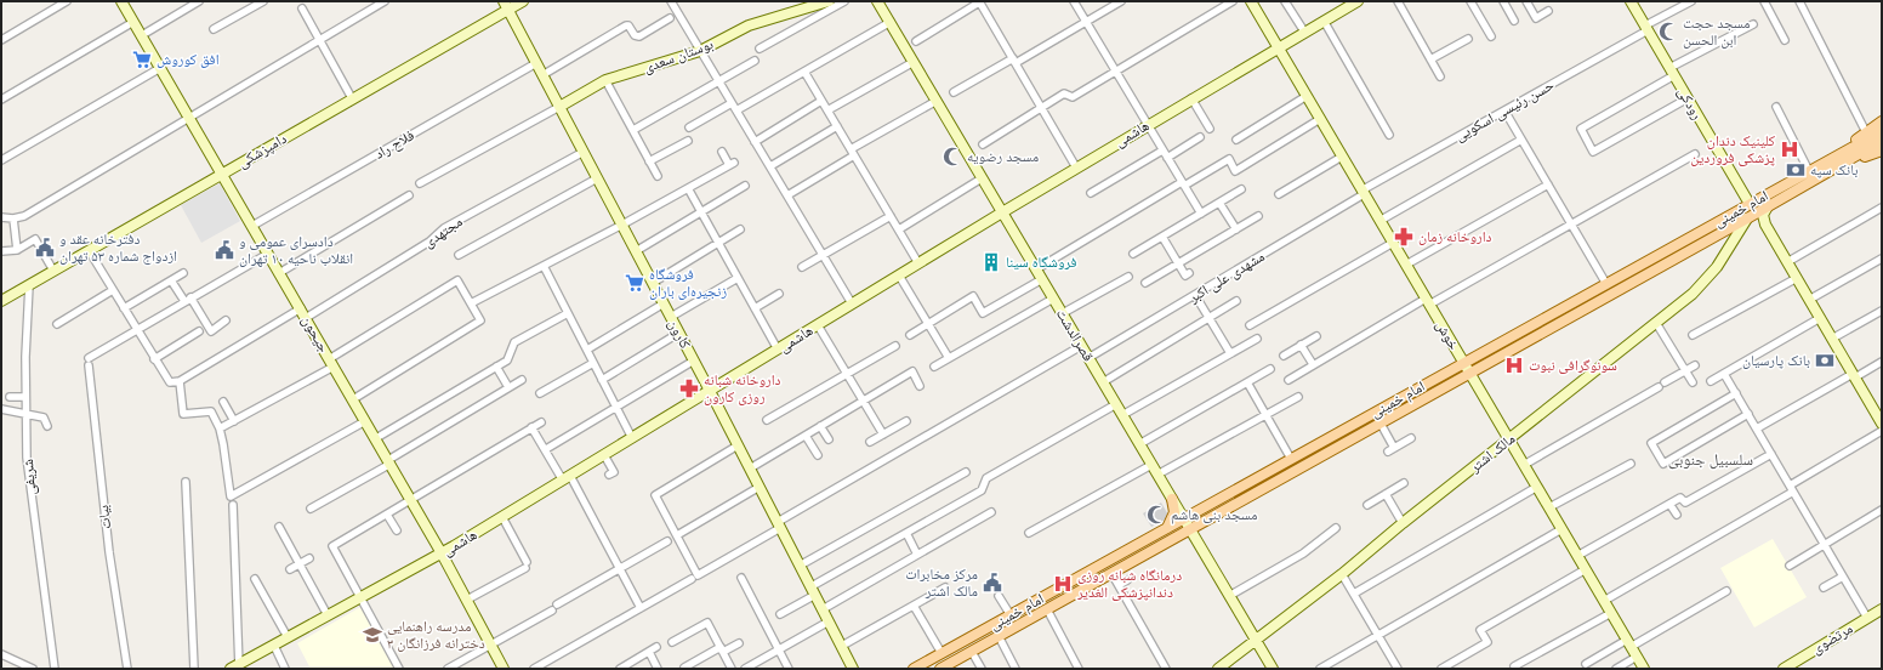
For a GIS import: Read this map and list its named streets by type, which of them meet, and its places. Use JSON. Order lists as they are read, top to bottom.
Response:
{
  "streets": {
    "main road": [
      "بوستان سعدی",
      "رودکی",
      "هاشمی",
      "دامپزشکی",
      "امام خمینی",
      "جیحون",
      "کارون",
      "قصرالدشت",
      "خوش",
      "مالک اشتر",
      "مرتضوی"
    ],
    "street": [
      "حسن رئیسی اسکویی",
      "فلاح راد",
      "مجتهدی",
      "مشهدی علی اکبر",
      "شریفی",
      "بیات"
    ]
  },
  "crossings": [
    ["بوستان سعدی", "کارون"],
    ["رودکی", "حسن رئیسی اسکویی"],
    ["رودکی", "امام خمینی"],
    ["حسن رئیسی اسکویی", "مشهدی علی اکبر"],
    ["حسن رئیسی اسکویی", "خوش"],
    ["هاشمی", "جیحون"],
    ["هاشمی", "کارون"],
    ["هاشمی", "قصرالدشت"],
    ["هاشمی", "خوش"],
    ["فلاح راد", "جیحون"],
    ["فلاح راد", "کارون"],
    ["دامپزشکی", "جیحون"],
    ["دامپزشکی", "کارون"],
    ["دامپزشکی", "شریفی"],
    ["امام خمینی", "قصرالدشت"],
    ["امام خمینی", "خوش"],
    ["امام خمینی", "مالک اشتر"],
    ["مجتهدی", "جیحون"],
    ["مجتهدی", "کارون"],
    ["مشهدی علی اکبر", "قصرالدشت"],
    ["مشهدی علی اکبر", "خوش"],
    ["قصرالدشت", "مالک اشتر"],
    ["خوش", "مالک اشتر"]
  ],
  "districts": ["سلسبیل جنوبی"],
  "places": {
    "mosque": ["مسجد حجت ابن الحسن", "مسجد رضویه", "مسجد بنی هاشم"],
    "supermarket": ["افق کوروش", "فروشگاه زنجیره‌ای باران"],
    "hospital": ["کلینیک دندان پزشکی فروردین", "سونوگرافی نبوت", "درمانگاه شبانه روزی دندانپزشکی الغدیر"],
    "bank": ["بانک سپه", "بانک پارسیان"],
    "pharmacy": ["داروخانه زمان", "داروخانه شبانه روزی کارون"],
    "public building": ["دفترخانه عقد و ازدواج شماره ۵۳ تهران", "دادسرای عمومی و انقلاب ناحیه ۱۰ تهران", "مرکز مخابرات مالک اشتر"],
    "building": ["فروشگاه سینا"],
    "school or university": ["مدرسه راهنمایی دخترانه فرزانگان ۳"]
  }
}
